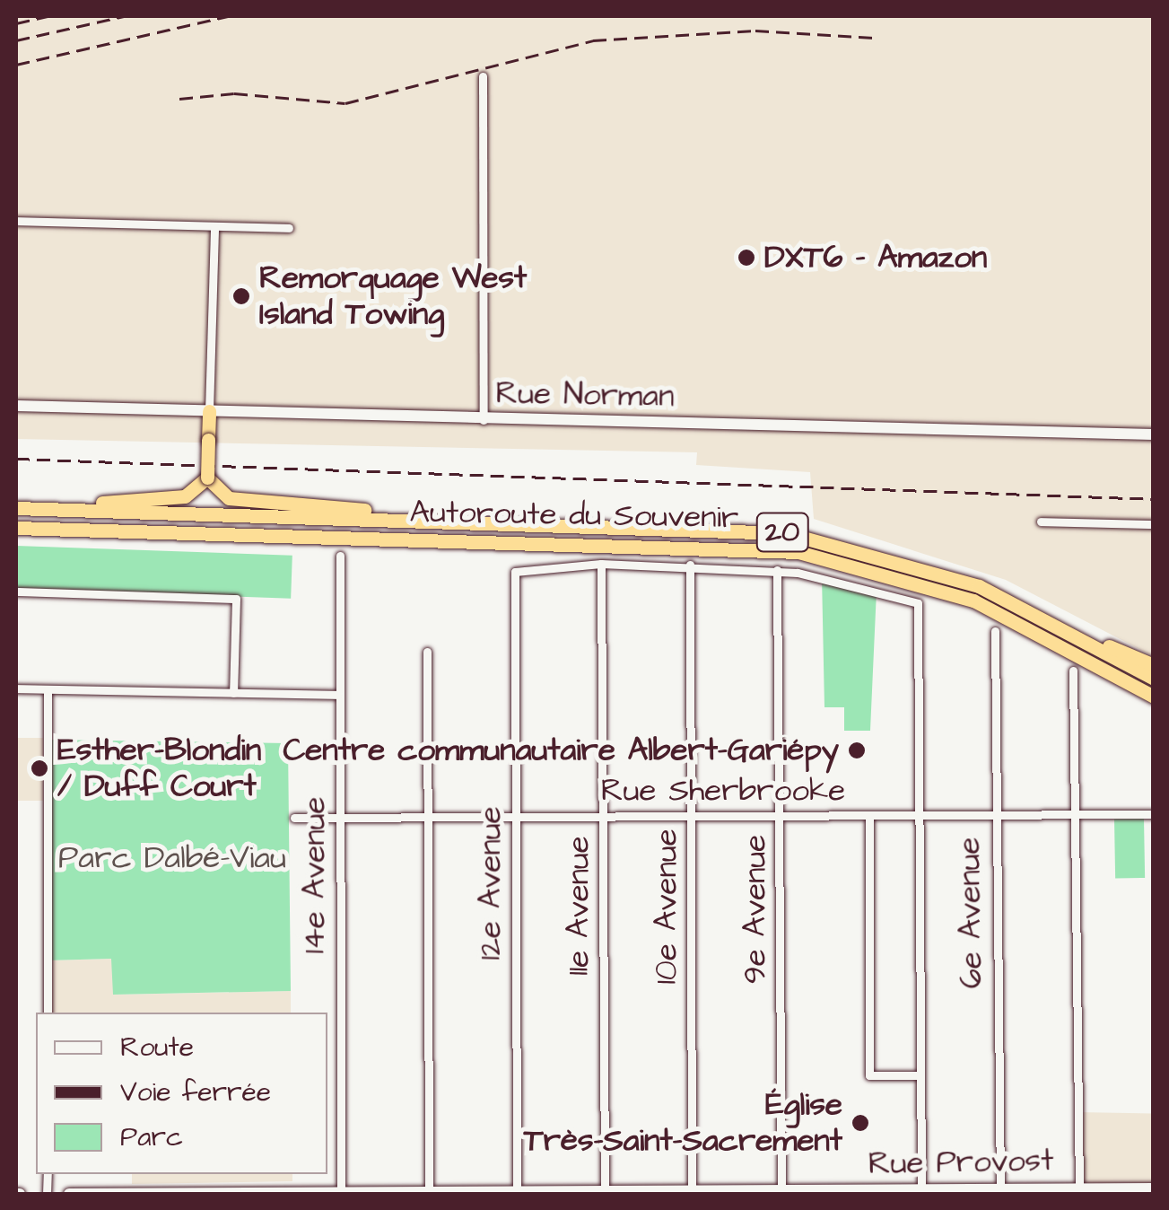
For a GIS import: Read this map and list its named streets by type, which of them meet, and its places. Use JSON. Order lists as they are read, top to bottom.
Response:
{
  "streets": {
    "highway": ["Autoroute du Souvenir", "20"],
    "street": [
      "Rue Norman",
      "Rue Sherbrooke",
      "14e Avenue",
      "12e Avenue",
      "11e Avenue",
      "10e Avenue",
      "9e Avenue",
      "6e Avenue",
      "Rue Provost"
    ]
  },
  "crossings": [
    ["Rue Sherbrooke", "14e Avenue"],
    ["Rue Sherbrooke", "12e Avenue"],
    ["Rue Sherbrooke", "11e Avenue"],
    ["Rue Sherbrooke", "10e Avenue"],
    ["Rue Sherbrooke", "9e Avenue"],
    ["Rue Sherbrooke", "6e Avenue"],
    ["14e Avenue", "Rue Provost"],
    ["12e Avenue", "11e Avenue"],
    ["12e Avenue", "Rue Provost"],
    ["11e Avenue", "Rue Provost"],
    ["10e Avenue", "Rue Provost"],
    ["9e Avenue", "Rue Provost"],
    ["6e Avenue", "Rue Provost"]
  ],
  "parks": ["Parc Dalbé-Viau"],
  "places": [
    "DXT6 - Amazon",
    "Remorquage West Island Towing",
    "Centre communautaire Albert-Gariépy",
    "Esther-Blondin / Duff Court",
    "Église Très-Saint-Sacrement"
  ],
  "legend": ["Route", "Voie ferrée", "Parc"]
}
